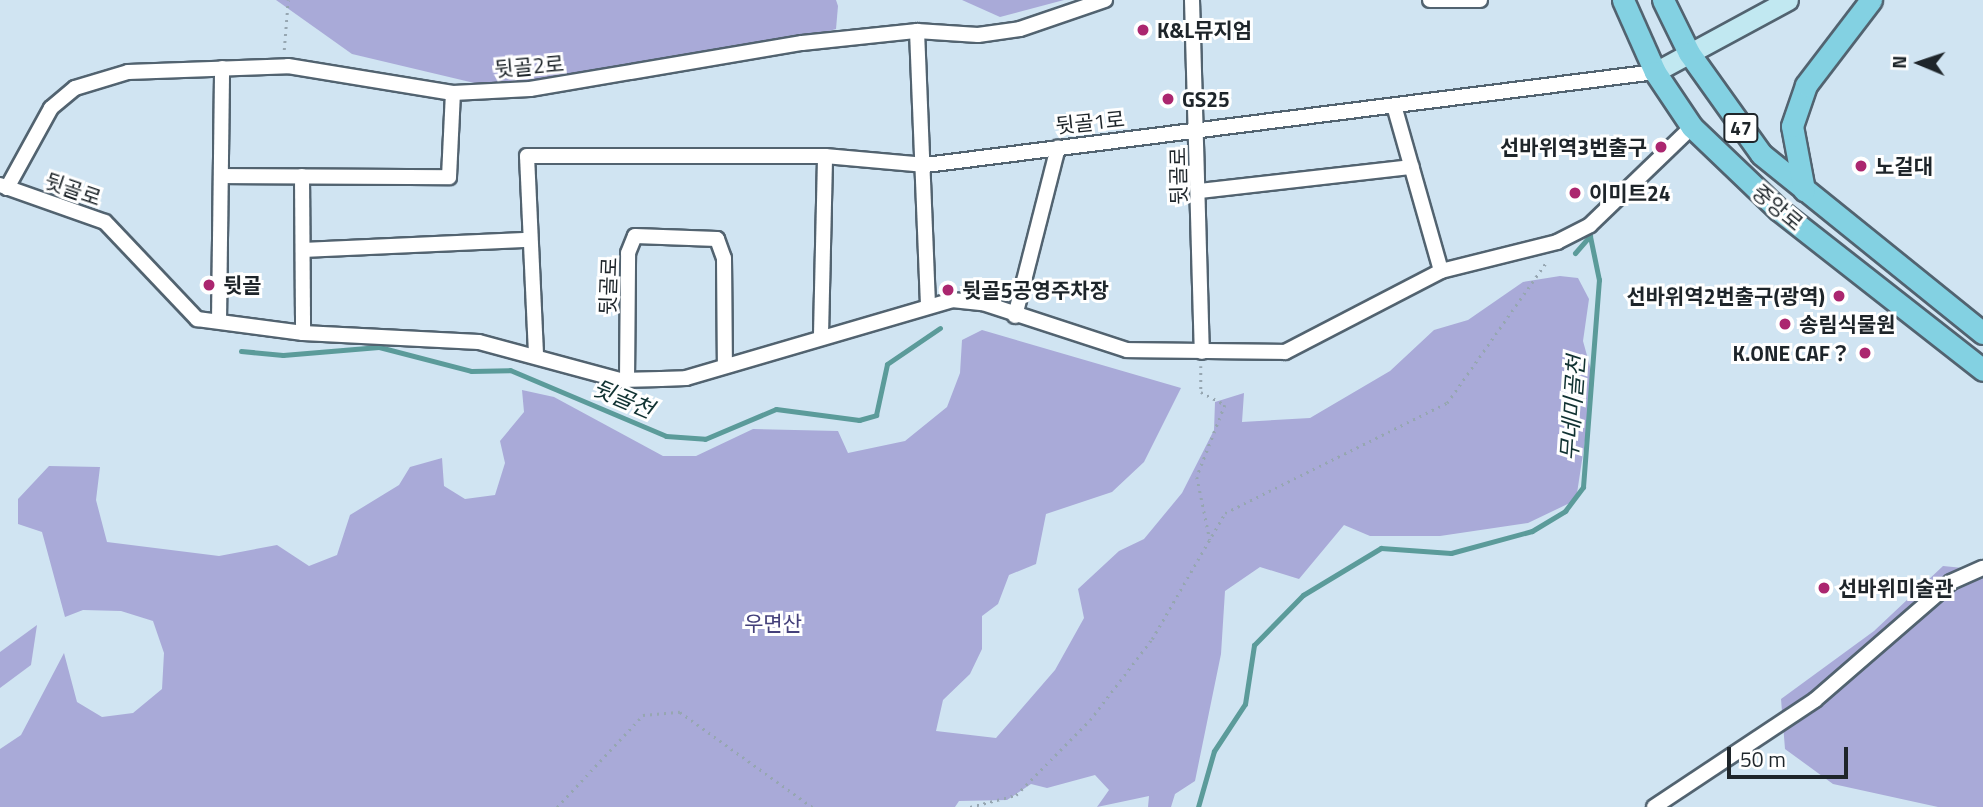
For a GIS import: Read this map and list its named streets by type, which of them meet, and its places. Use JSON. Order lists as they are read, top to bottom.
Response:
{
  "streets": {
    "main road": ["47", "중앙로"],
    "street": ["뒷골2로", "뒷골1로", "뒷골로"]
  },
  "crossings": [
    ["뒷골2로", "뒷골로"],
    ["뒷골1로", "뒷골로"],
    ["뒷골1로", "중앙로"],
    ["뒷골로", "중앙로"]
  ],
  "water": ["뒷골천", "무네미골천"],
  "parks": ["우면산"],
  "places": [
    "K&L뮤지엄",
    "GS25",
    "선바위역3번출구",
    "노걸대",
    "이미트24",
    "뒷골",
    "뒷골5공영주차장",
    "선바위역2번출구(광역)",
    "송림식물원",
    "K.ONE CAF？",
    "선바위미술관"
  ],
  "scale_bar": "50 m",
  "north": "left"
}
